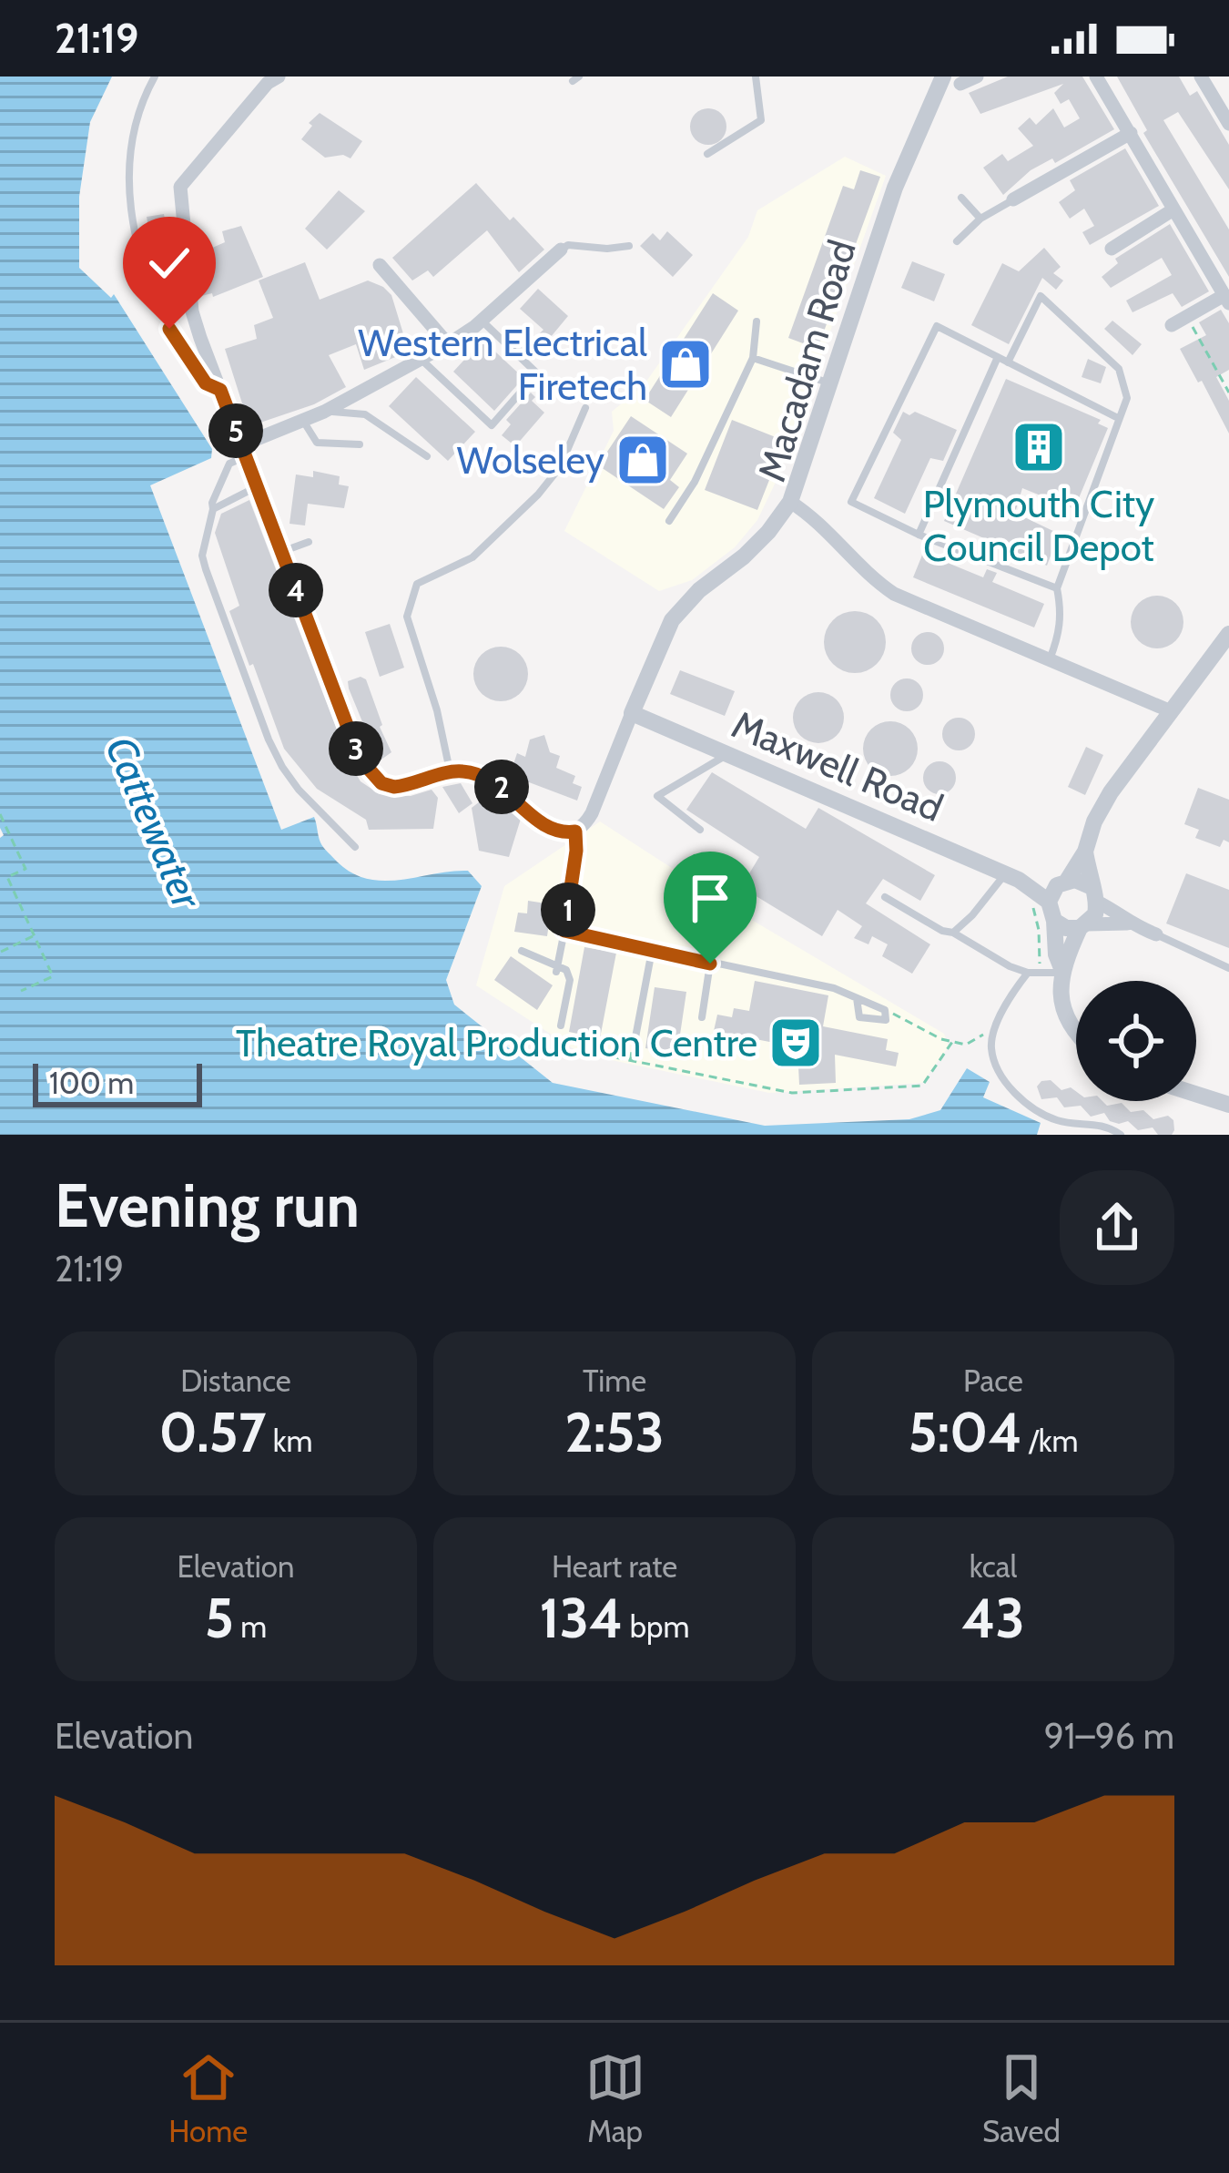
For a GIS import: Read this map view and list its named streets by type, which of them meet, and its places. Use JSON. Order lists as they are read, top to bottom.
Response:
{
  "streets": {
    "street": ["Macadam Road", "Maxwell Road"]
  },
  "water": ["Cattewater"],
  "places": {
    "shop": ["Western Electrical Firetech", "Wolseley"],
    "building": ["Plymouth City Council Depot"],
    "theatre": ["Theatre Royal Production Centre"]
  },
  "scale_bar": "100 m",
  "page": {
    "status": "21:19",
    "pins": [
      "5",
      "4",
      "3",
      "2",
      "1"
    ],
    "scale": "100 m",
    "heading": ["Evening run", "21:19"],
    "stats": [
      ["Distance", "0.57 km"],
      ["Time", "2:53"],
      ["Pace", "5:04 /km"],
      ["Elevation", "5 m"],
      ["Heart rate", "134 bpm"],
      ["kcal", "43"]
    ],
    "chart": ["Elevation", "91–96 m"],
    "tabs": ["Home", "Map", "Saved"]
  }
}
